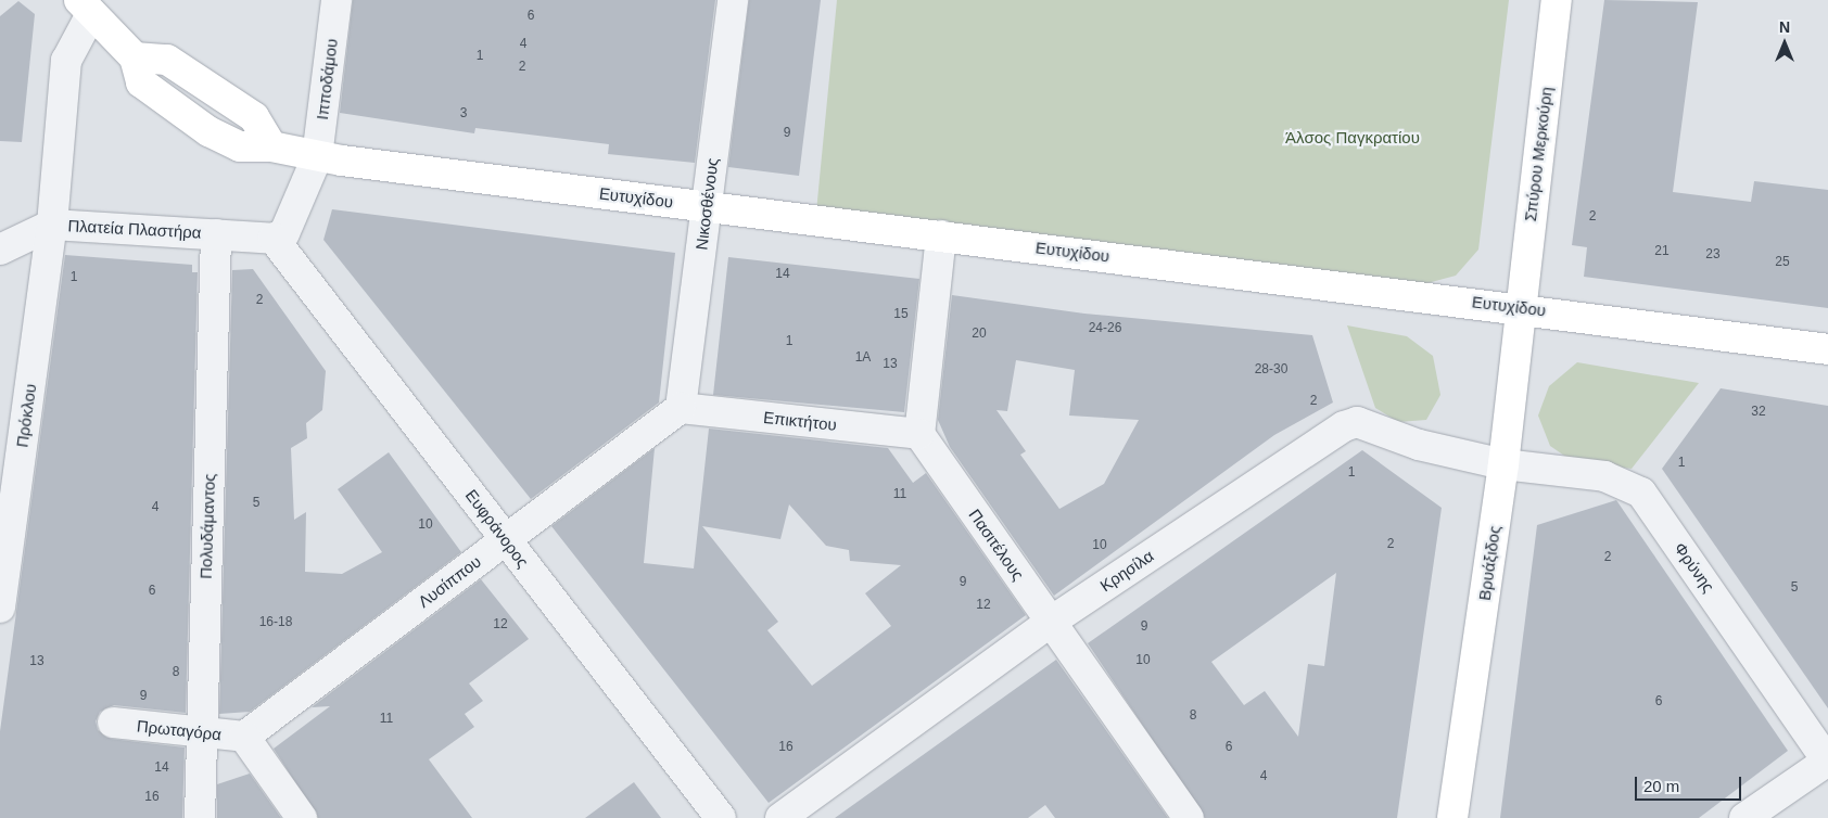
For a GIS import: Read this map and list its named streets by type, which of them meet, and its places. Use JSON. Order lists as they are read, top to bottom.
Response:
{
  "streets": {
    "main road": ["Σπύρου Μερκούρη", "Ευτυχίδου", "Βρυάξιδος"],
    "street": [
      "Ιπποδάμου",
      "Νικοσθένους",
      "Πλατεία Πλαστήρα",
      "Πρόκλου",
      "Επικτήτου",
      "Πολυδάμαντος",
      "Ευφράνορος",
      "Πασιτέλους",
      "Φρύνης",
      "Κρησίλα",
      "Λυσίππου",
      "Πρωταγόρα"
    ]
  },
  "crossings": [
    ["Ιπποδάμου", "Ευτυχίδου"],
    ["Σπύρου Μερκούρη", "Ευτυχίδου"],
    ["Σπύρου Μερκούρη", "Βρυάξιδος"],
    ["Ευτυχίδου", "Νικοσθένους"],
    ["Ευτυχίδου", "Πλατεία Πλαστήρα"],
    ["Ευτυχίδου", "Βρυάξιδος"],
    ["Νικοσθένους", "Επικτήτου"],
    ["Νικοσθένους", "Λυσίππου"],
    ["Πλατεία Πλαστήρα", "Πρόκλου"],
    ["Πλατεία Πλαστήρα", "Πολυδάμαντος"],
    ["Πλατεία Πλαστήρα", "Ευφράνορος"],
    ["Επικτήτου", "Πασιτέλους"],
    ["Επικτήτου", "Λυσίππου"],
    ["Πολυδάμαντος", "Πρωταγόρα"],
    ["Ευφράνορος", "Λυσίππου"],
    ["Πασιτέλους", "Κρησίλα"],
    ["Βρυάξιδος", "Φρύνης"],
    ["Βρυάξιδος", "Κρησίλα"],
    ["Φρύνης", "Κρησίλα"],
    ["Λυσίππου", "Πρωταγόρα"]
  ],
  "parks": ["Άλσος Παγκρατίου"],
  "house_numbers": [
    "6",
    "4",
    "1",
    "2",
    "3",
    "9",
    "2",
    "21",
    "23",
    "25",
    "14",
    "1",
    "2",
    "15",
    "24-26",
    "20",
    "1",
    "1Α",
    "13",
    "28-30",
    "2",
    "32",
    "1",
    "1",
    "11",
    "5",
    "4",
    "10",
    "2",
    "10",
    "2",
    "9",
    "5",
    "6",
    "12",
    "16-18",
    "12",
    "9",
    "10",
    "13",
    "8",
    "9",
    "6",
    "8",
    "11",
    "16",
    "6",
    "14",
    "4",
    "16"
  ],
  "scale_bar": "20 m",
  "north": "top"
}
